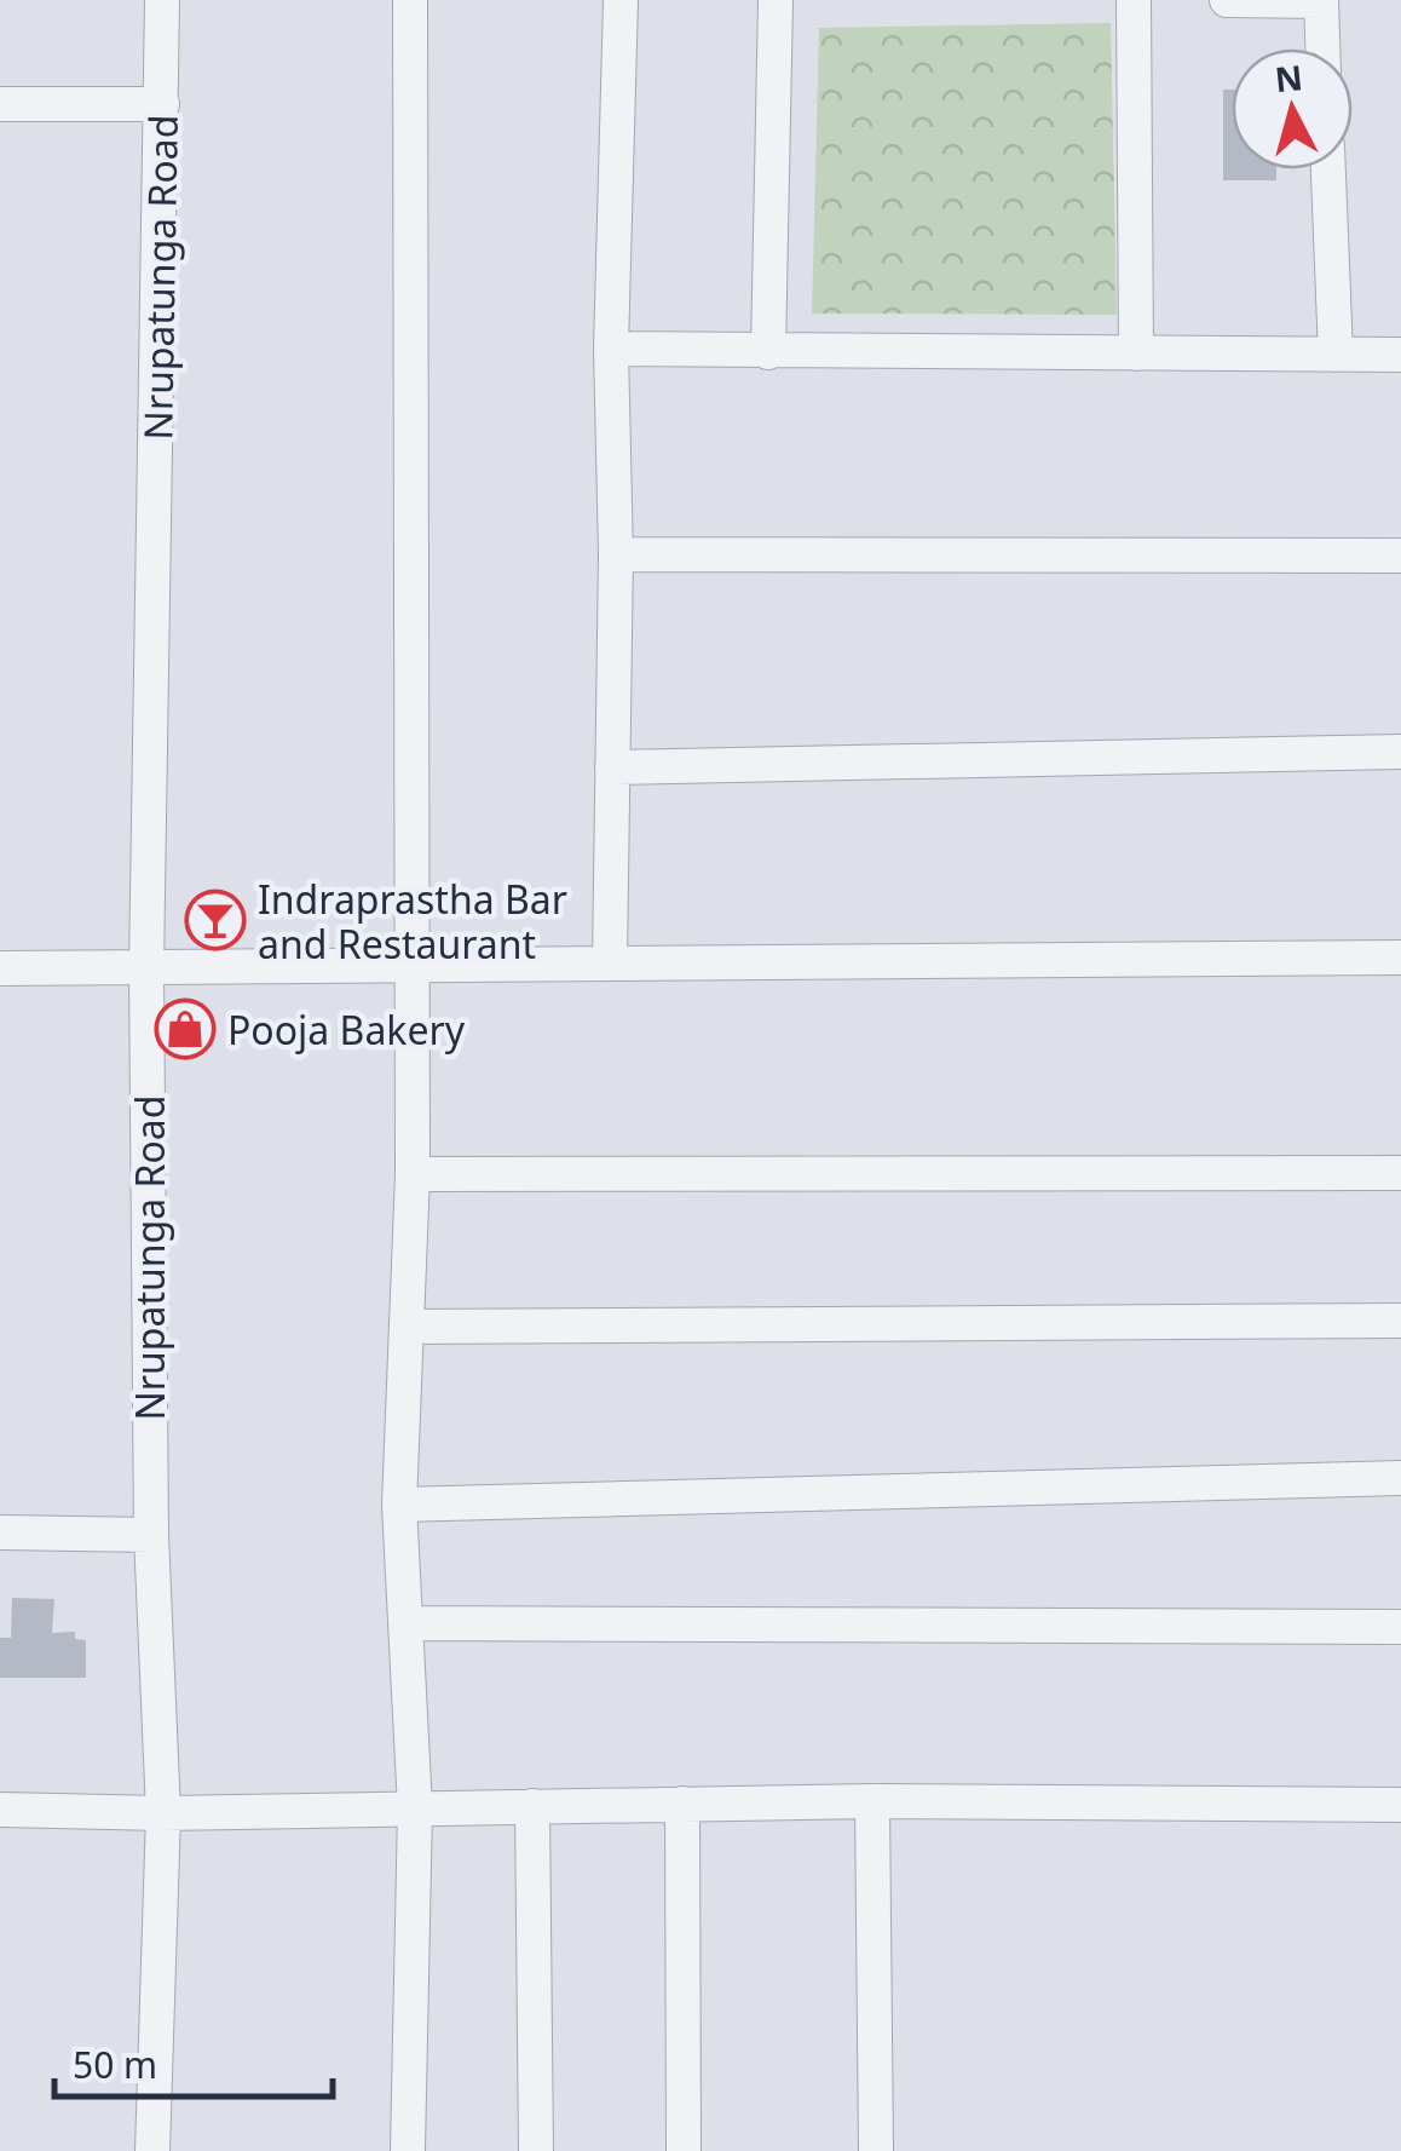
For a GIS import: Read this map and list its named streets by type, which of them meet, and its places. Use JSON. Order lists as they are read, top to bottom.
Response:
{
  "streets": {
    "street": ["Nrupatunga Road"]
  },
  "places": {
    "bar": ["Indraprastha Bar and Restaurant"],
    "shop": ["Pooja Bakery"]
  },
  "scale_bar": "50 m",
  "north": "top"
}
